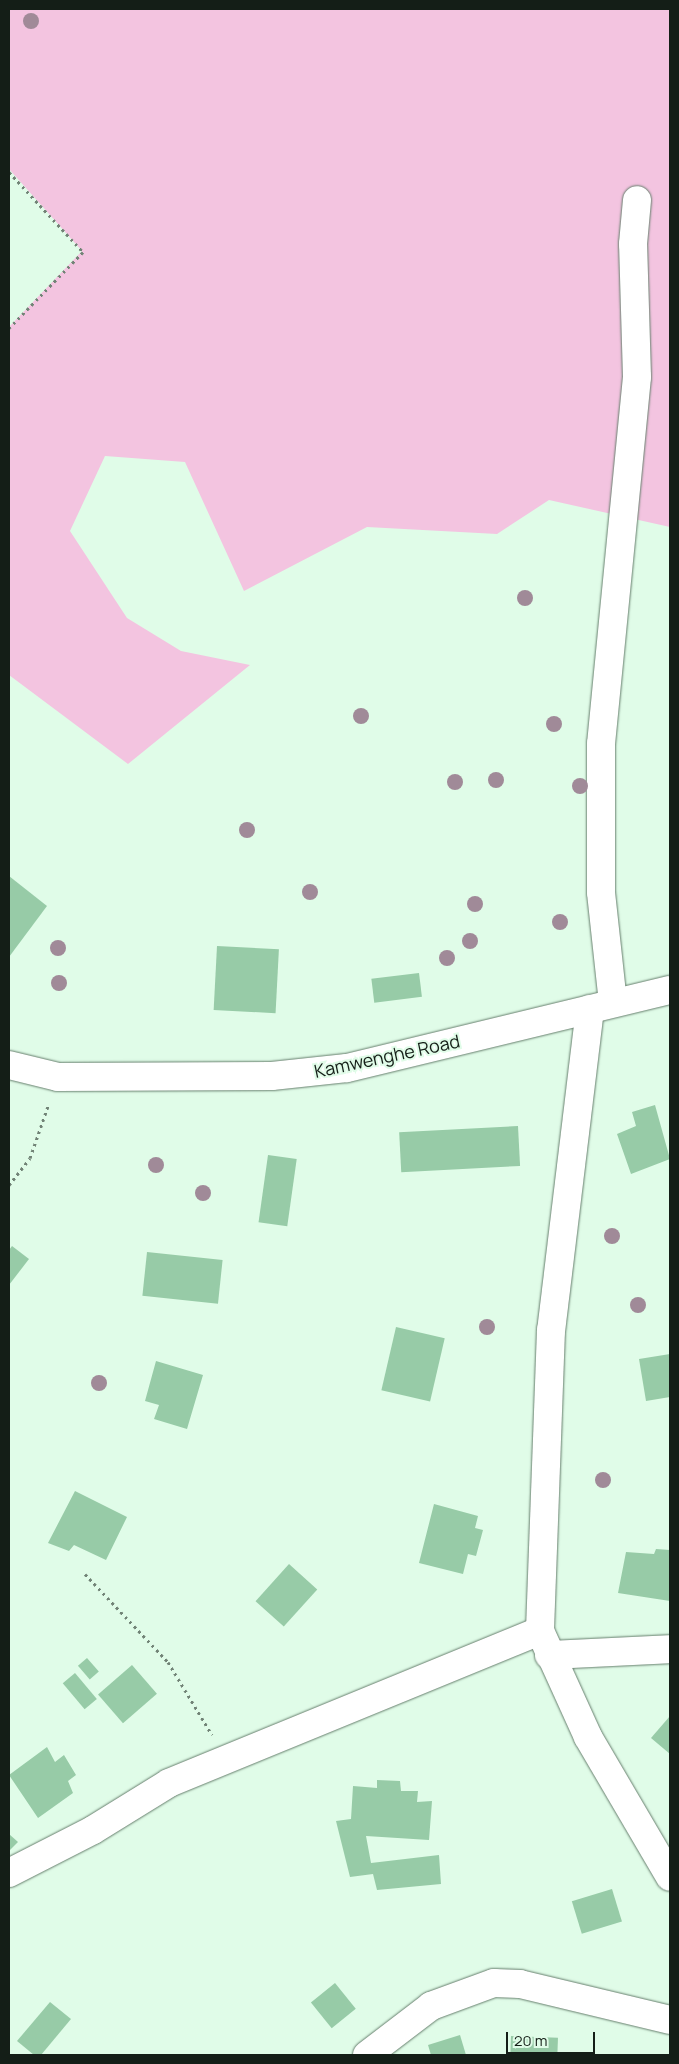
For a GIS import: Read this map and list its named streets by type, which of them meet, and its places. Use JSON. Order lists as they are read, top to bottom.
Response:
{
  "streets": {
    "street": ["Kamwenghe Road"]
  },
  "scale_bar": "20 m"
}
